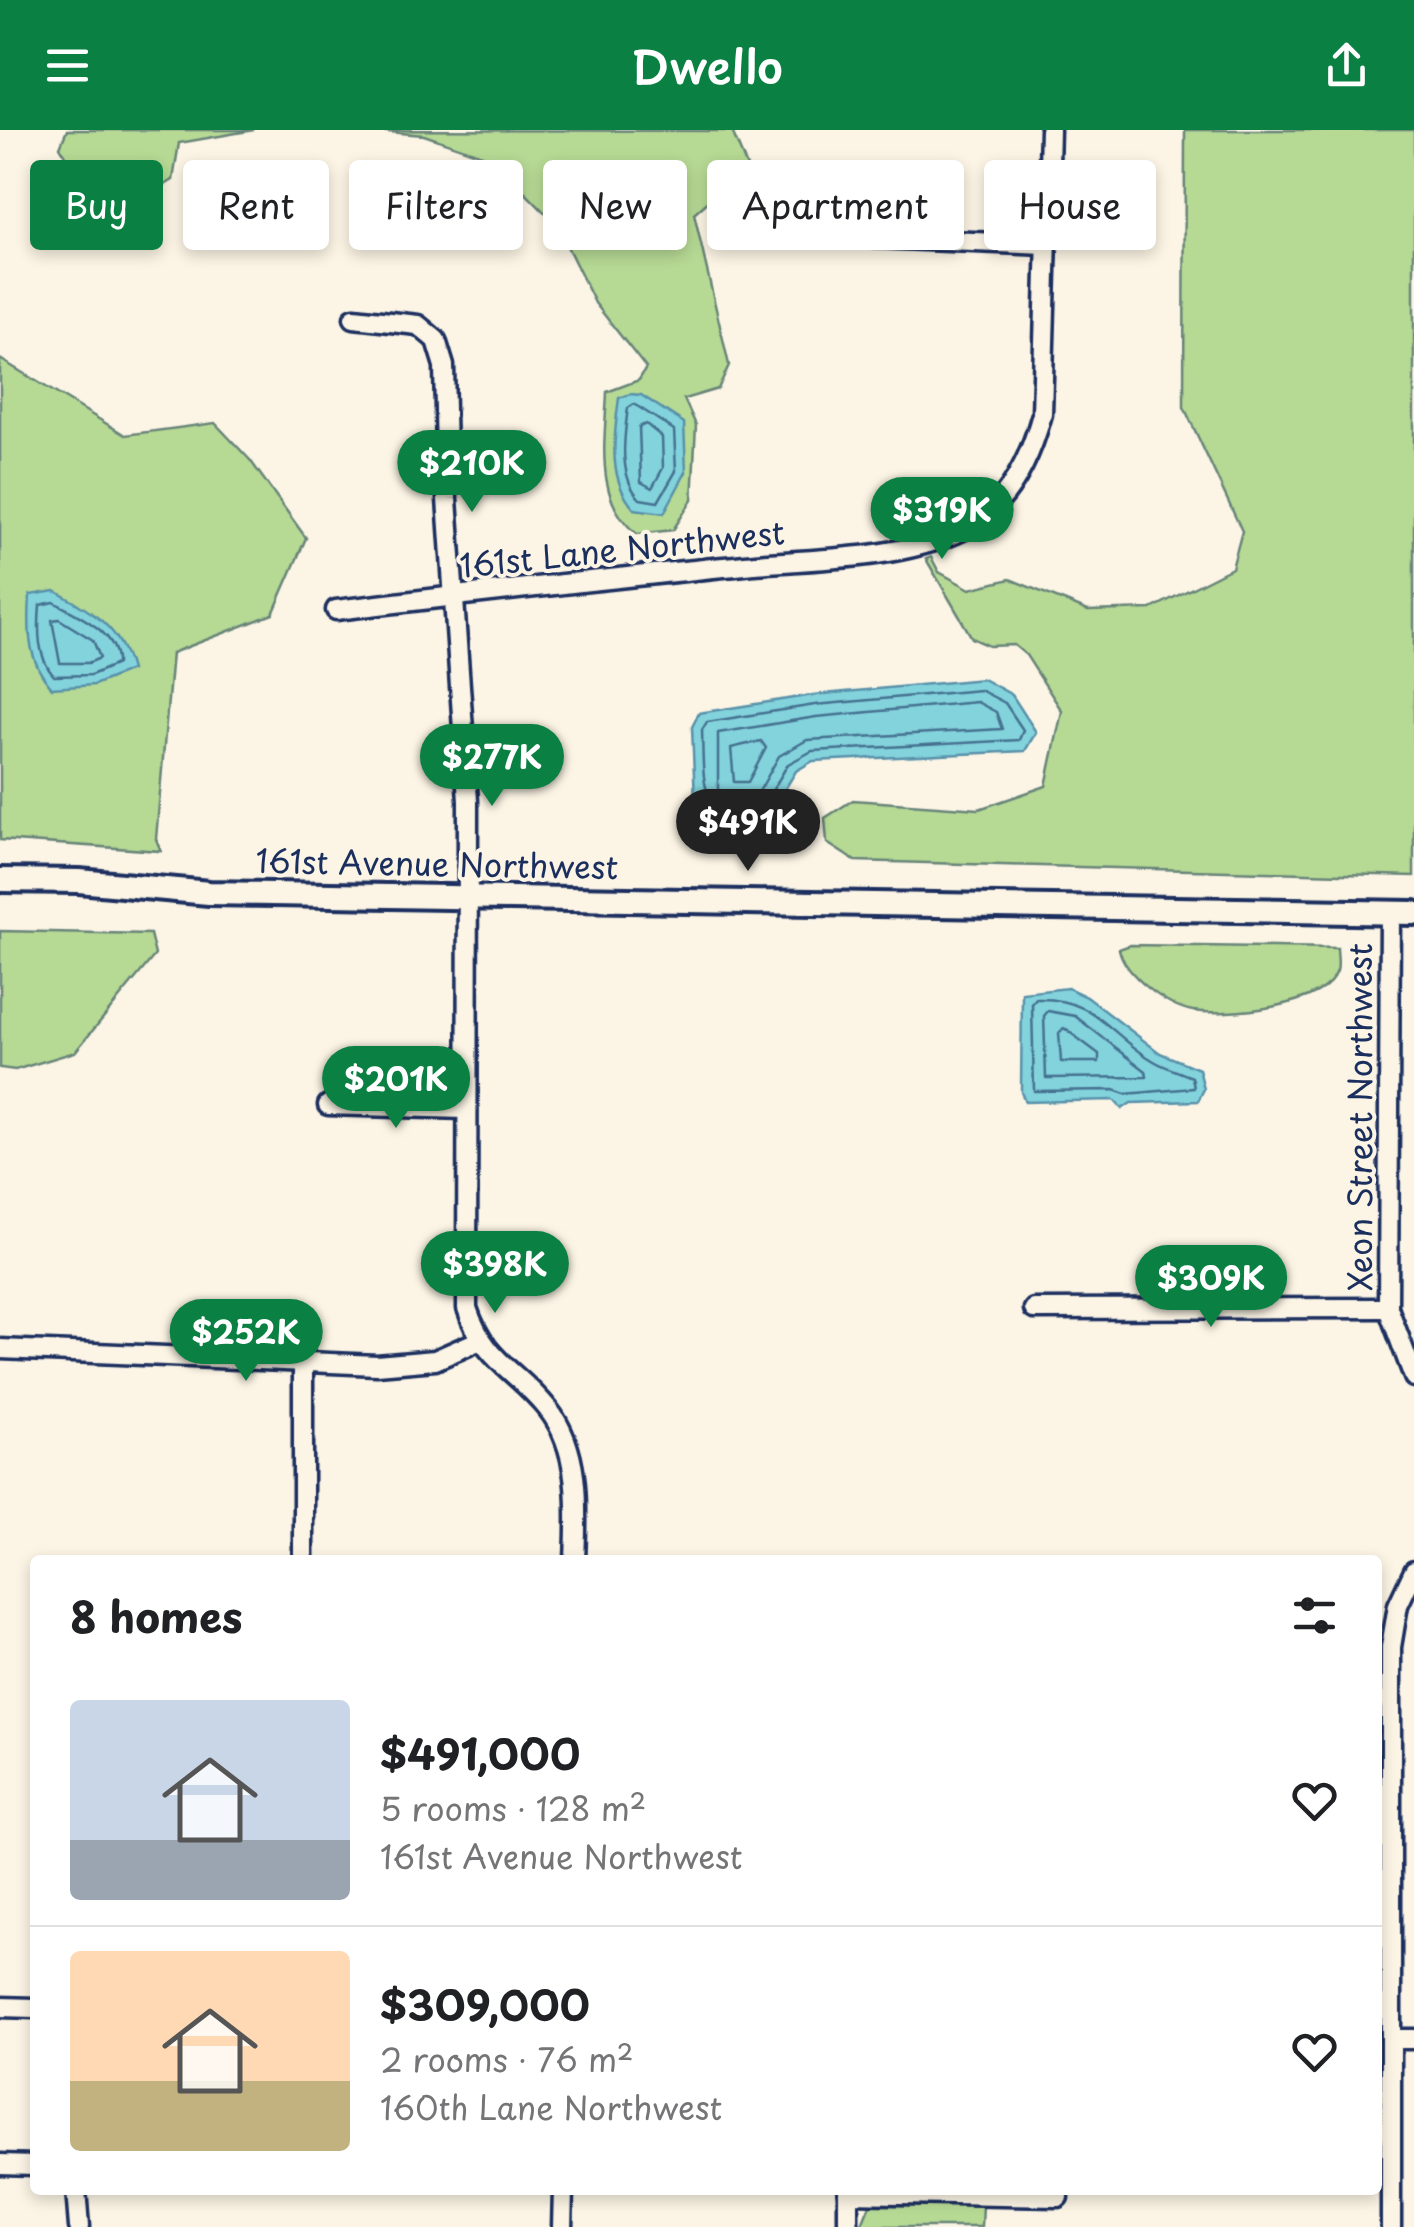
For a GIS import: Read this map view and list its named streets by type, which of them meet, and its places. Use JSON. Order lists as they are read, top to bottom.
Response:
{
  "streets": {
    "main road": ["161st Avenue Northwest"],
    "street": ["161st Lane Northwest", "Xeon Street Northwest"]
  },
  "crossings": [
    ["161st Avenue Northwest", "Xeon Street Northwest"]
  ],
  "page": {
    "header": "Dwello",
    "chip": [
      "Buy",
      "Rent",
      "Filters",
      "New",
      "Apartment",
      "House"
    ],
    "price": [
      "$210K",
      "$319K",
      "$277K",
      "$491K",
      "$201K",
      "$398K",
      "$309K",
      "$252K"
    ],
    "heading": "8 homes",
    "list": [
      {
        "name": "$491,000",
        "note": "5 rooms · 128 m² · 161st Avenue Northwest"
      },
      {
        "name": "$309,000",
        "note": "2 rooms · 76 m² · 160th Lane Northwest"
      }
    ]
  }
}
